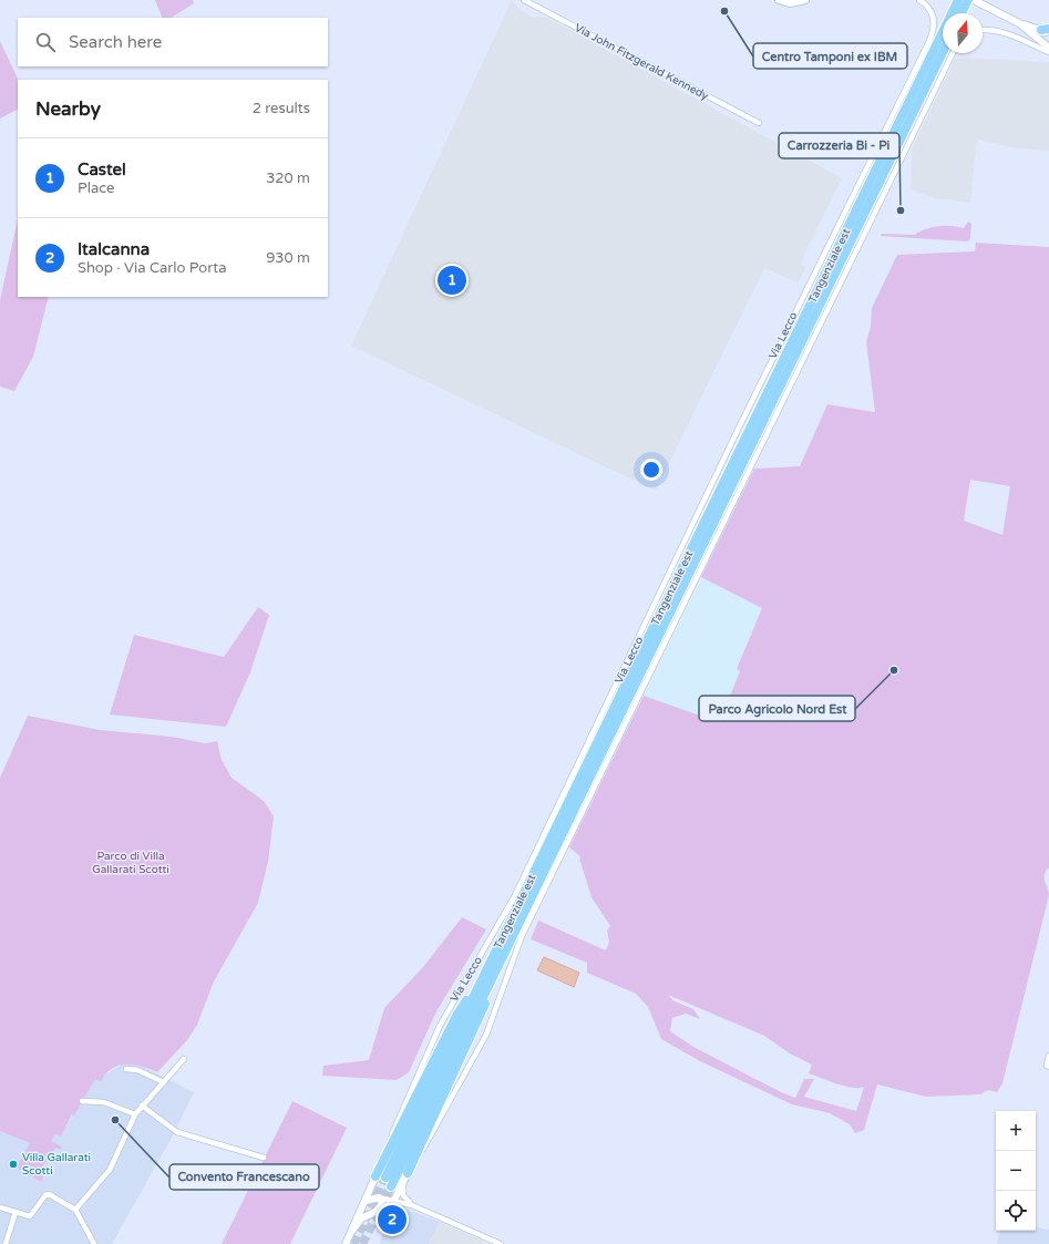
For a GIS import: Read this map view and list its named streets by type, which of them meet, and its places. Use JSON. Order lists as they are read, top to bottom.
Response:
{
  "streets": {
    "highway": ["Tangenziale est"],
    "street": ["Via John Fitzgerald Kennedy", "Via Lecco"]
  },
  "parks": ["Parco di Villa Gallarati Scotti"],
  "places": [
    "Centro Tamponi ex IBM",
    "Carrozzeria Bi - Pi",
    "Parco Agricolo Nord Est",
    "Convento Francescano",
    "Villa Gallarati Scotti"
  ],
  "north": "top",
  "page": {
    "search": "Search here",
    "heading": ["Nearby", "2 results"],
    "list": [
      {
        "mark": "1",
        "name": "Castel",
        "note": "Place",
        "value": "320 m"
      },
      {
        "mark": "2",
        "name": "Italcanna",
        "note": "Shop · Via Carlo Porta",
        "value": "930 m"
      }
    ],
    "pins": ["1", "2"],
    "map_buttons": ["+", "−"]
  }
}
